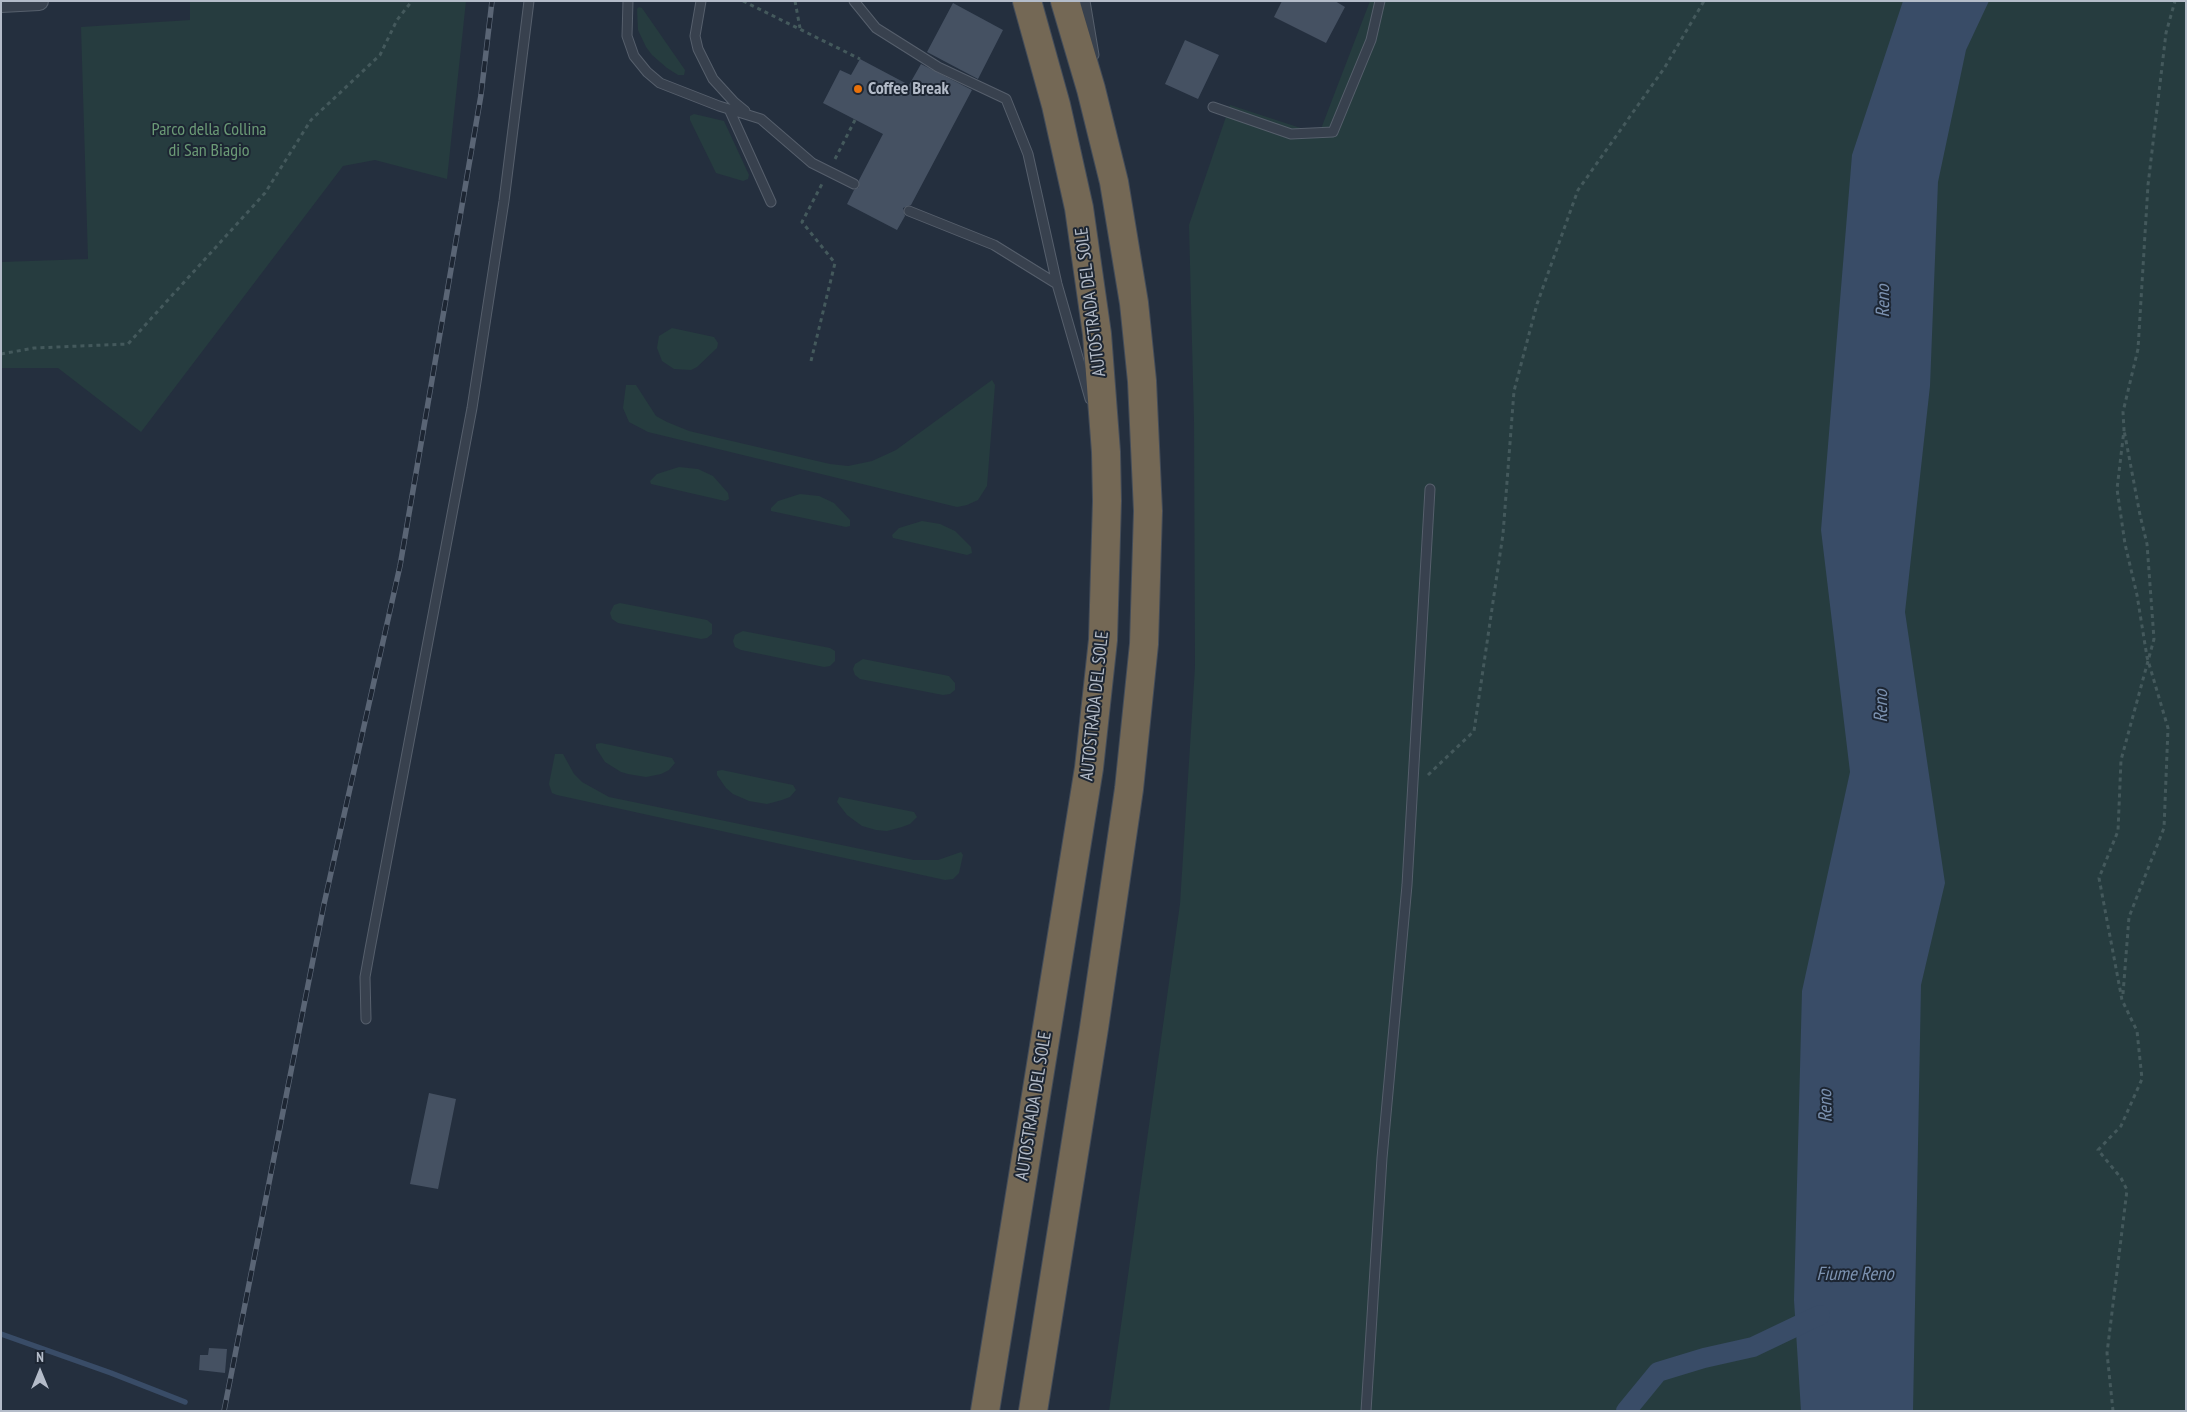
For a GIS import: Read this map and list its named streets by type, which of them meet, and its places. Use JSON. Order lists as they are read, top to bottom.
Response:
{
  "streets": {
    "highway": ["AUTOSTRADA DEL SOLE"]
  },
  "water": ["Reno", "Fiume Reno"],
  "parks": ["Parco della Collina di San Biagio"],
  "places": ["Coffee Break"],
  "north": "top"
}
